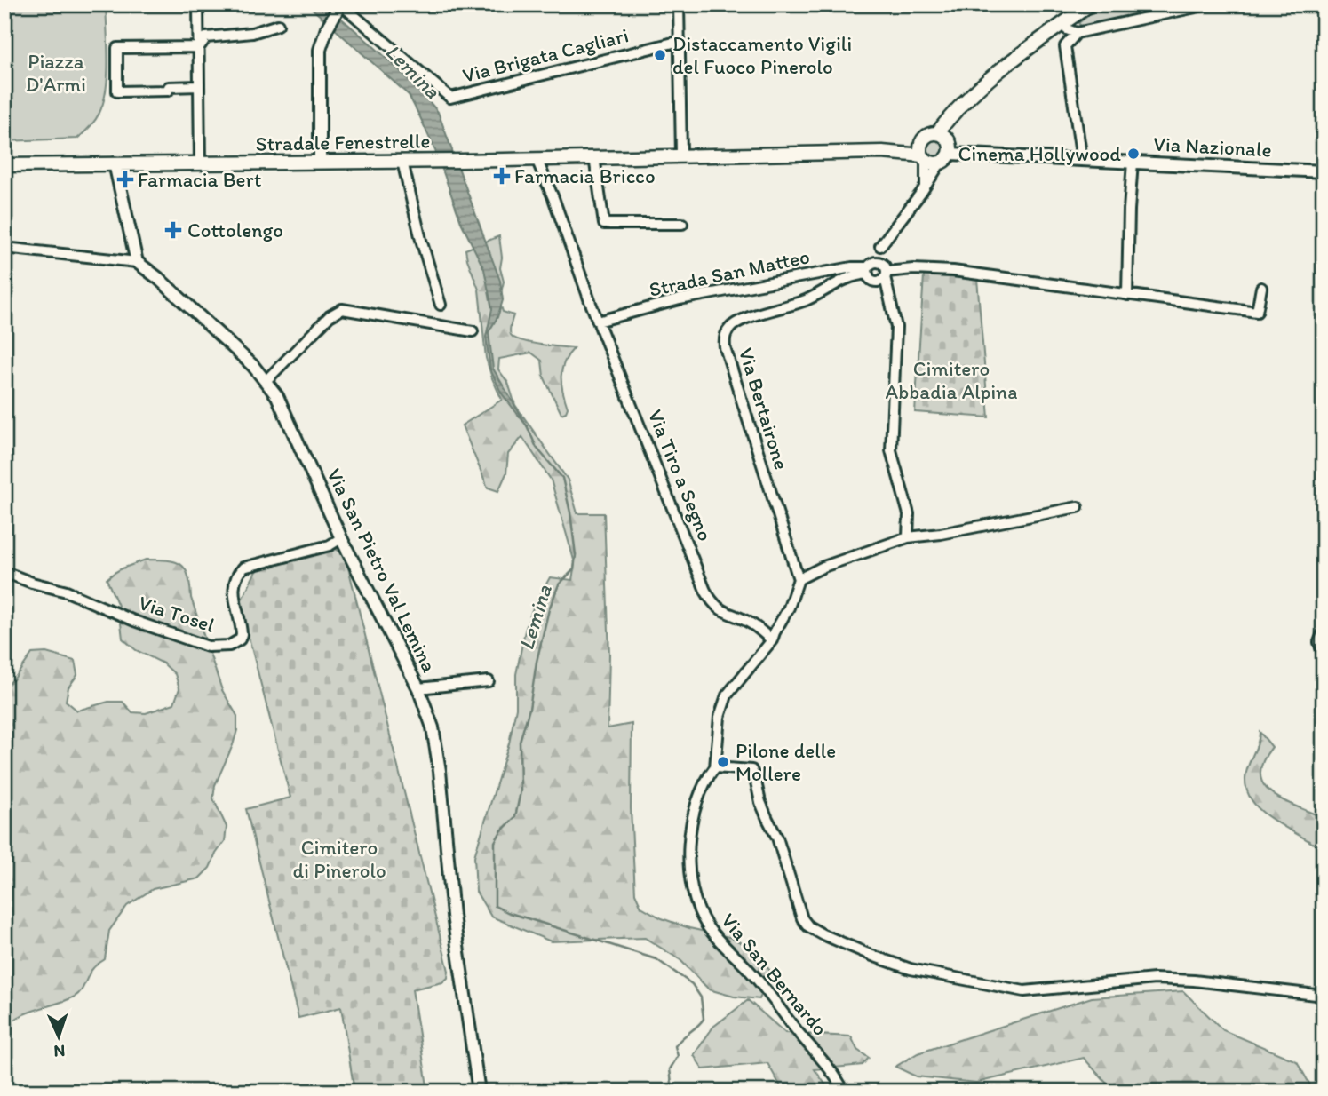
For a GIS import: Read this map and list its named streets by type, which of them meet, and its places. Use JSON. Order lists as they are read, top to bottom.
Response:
{
  "streets": {
    "main road": ["Stradale Fenestrelle"],
    "street": [
      "Via Brigata Cagliari",
      "Via Nazionale",
      "Strada San Matteo",
      "Via Bertairone",
      "Via Tiro a Segno",
      "Via San Pietro Val Lemina",
      "Via Tosel",
      "Via San Bernardo"
    ]
  },
  "crossings": [
    ["Stradale Fenestrelle", "Via Tiro a Segno"],
    ["Strada San Matteo", "Via Bertairone"],
    ["Strada San Matteo", "Via Tiro a Segno"],
    ["Via San Pietro Val Lemina", "Via Tosel"]
  ],
  "water": ["Lemina"],
  "parks": ["Piazza D'Armi", "Cimitero Abbadia Alpina", "Cimitero di Pinerolo"],
  "places": {
    "other": ["Distaccamento Vigili del Fuoco Pinerolo", "Cinema Hollywood", "Pilone delle Mollere"],
    "health": ["Farmacia Bricco", "Farmacia Bert", "Cottolengo"]
  },
  "north": "bottom"
}
